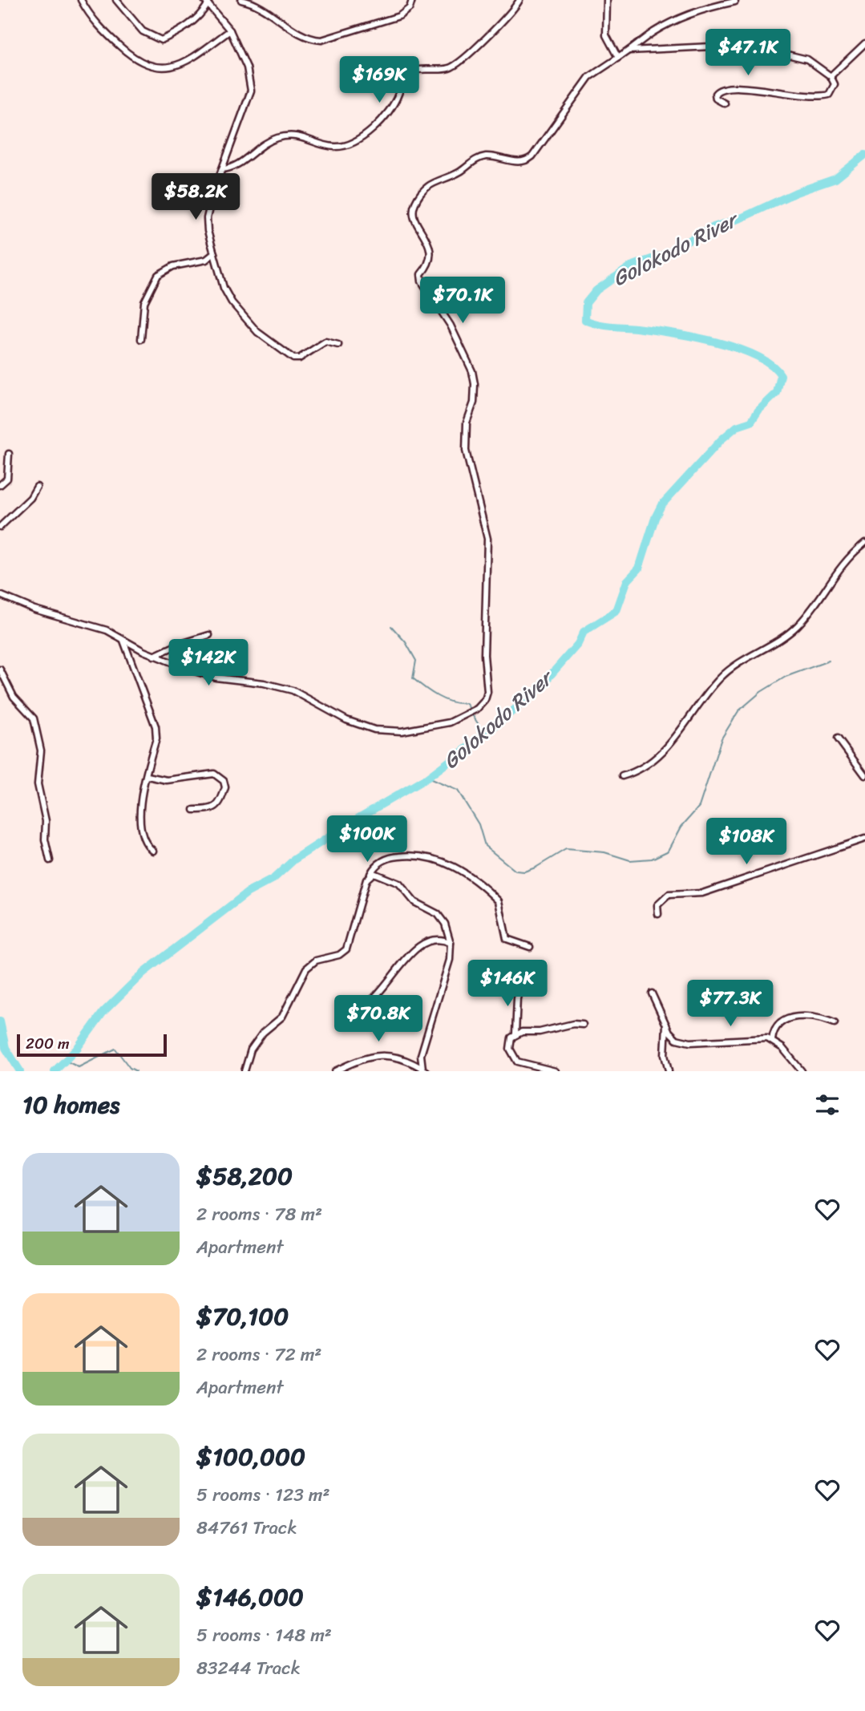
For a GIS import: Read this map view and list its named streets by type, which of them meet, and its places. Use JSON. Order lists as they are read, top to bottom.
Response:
{
  "water": ["Golokodo River"],
  "scale_bar": "200 m",
  "page": {
    "price": [
      "$47.1K",
      "$169K",
      "$58.2K",
      "$70.1K",
      "$142K",
      "$100K",
      "$108K",
      "$146K",
      "$77.3K",
      "$70.8K"
    ],
    "scale": "200 m",
    "heading": "10 homes",
    "list": [
      {
        "name": "$58,200",
        "note": "2 rooms · 78 m² · Apartment"
      },
      {
        "name": "$70,100",
        "note": "2 rooms · 72 m² · Apartment"
      },
      {
        "name": "$100,000",
        "note": "5 rooms · 123 m² · 84761 Track"
      },
      {
        "name": "$146,000",
        "note": "5 rooms · 148 m² · 83244 Track"
      }
    ]
  }
}
